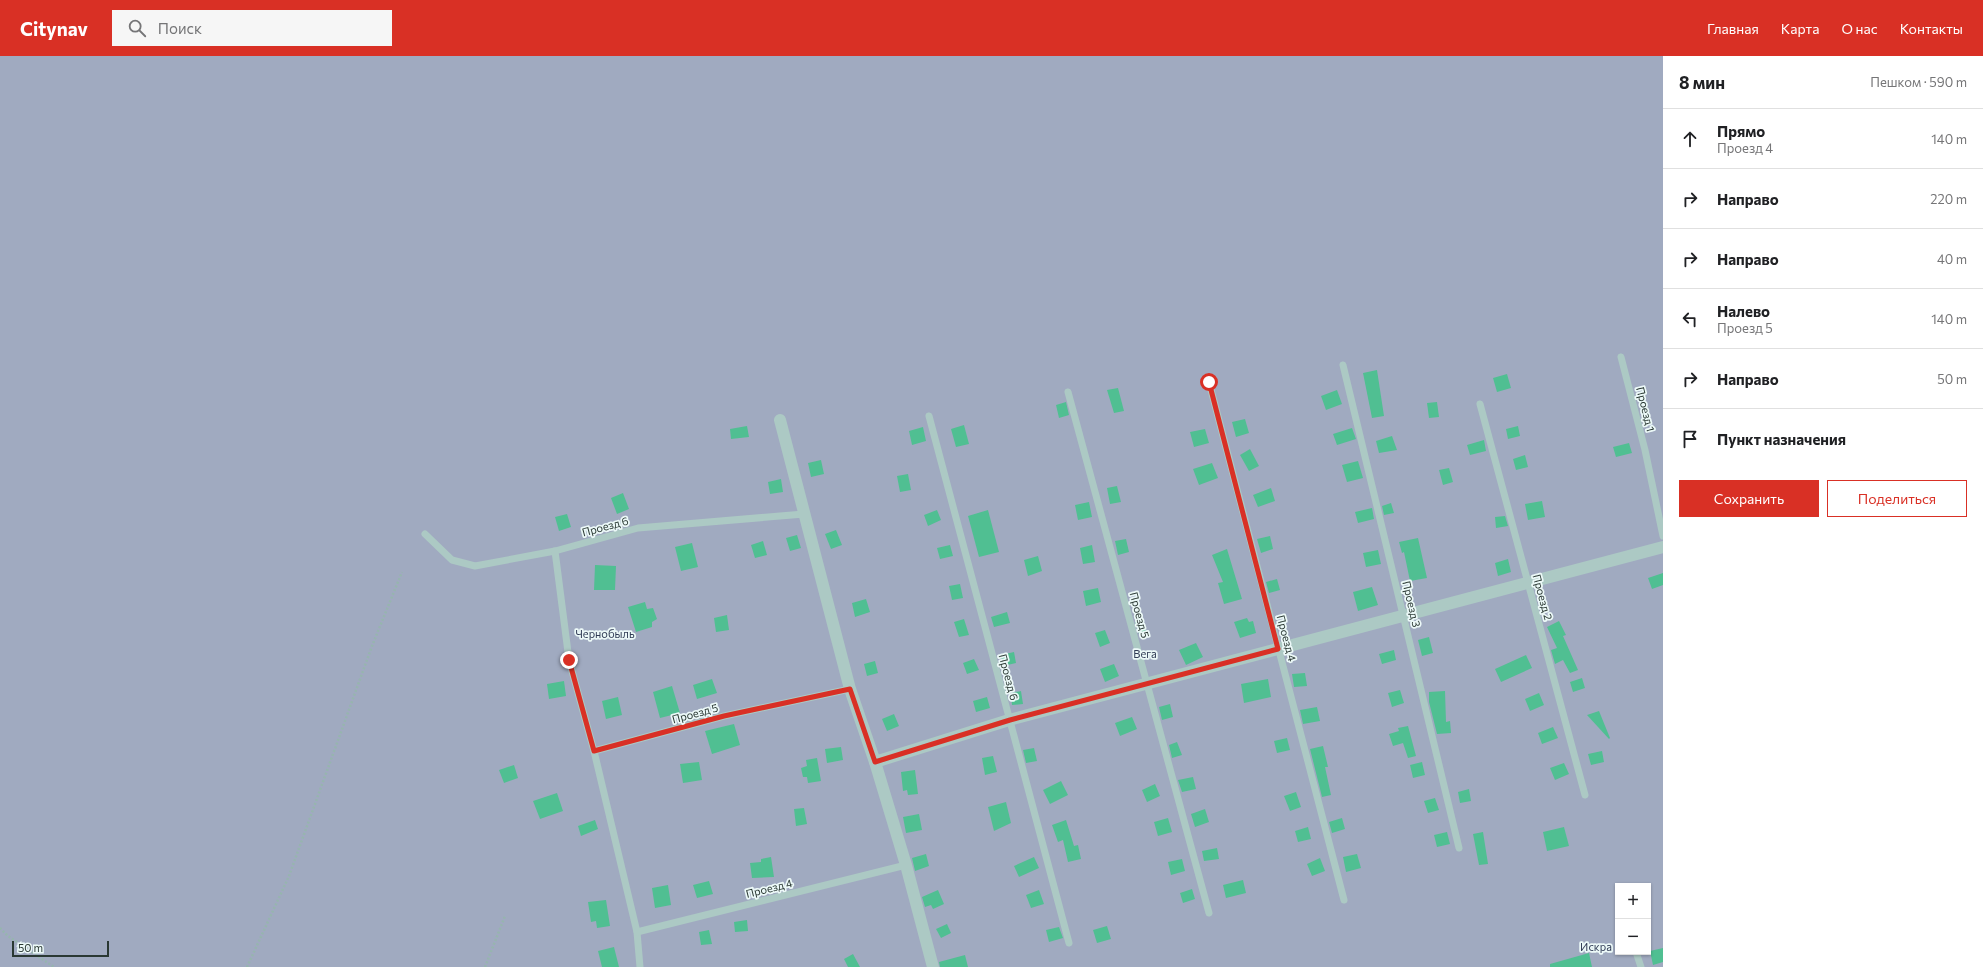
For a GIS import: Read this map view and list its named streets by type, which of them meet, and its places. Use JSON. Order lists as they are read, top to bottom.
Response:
{
  "streets": {
    "lane": [
      "Проезд 1",
      "Проезд 6",
      "Проезд 2",
      "Проезд 3",
      "Проезд 5",
      "Проезд 4"
    ]
  },
  "parks": ["Чернобыль", "Вега", "Искра"],
  "scale_bar": "50 m",
  "page": {
    "header": "Citynav",
    "search": "Поиск",
    "nav": [
      "Главная",
      "Карта",
      "О нас",
      "Контакты"
    ],
    "heading": ["8 мин", "Пешком · 590 m"],
    "list": [
      ["Прямо", "Проезд 4", "140 m"],
      ["Направо", "220 m"],
      ["Направо", "40 m"],
      ["Налево", "Проезд 5", "140 m"],
      ["Направо", "50 m"],
      "Пункт назначения"
    ],
    "buttons": ["Сохранить", "Поделиться"],
    "map_buttons": ["+", "−"],
    "scale": "50 m"
  }
}
